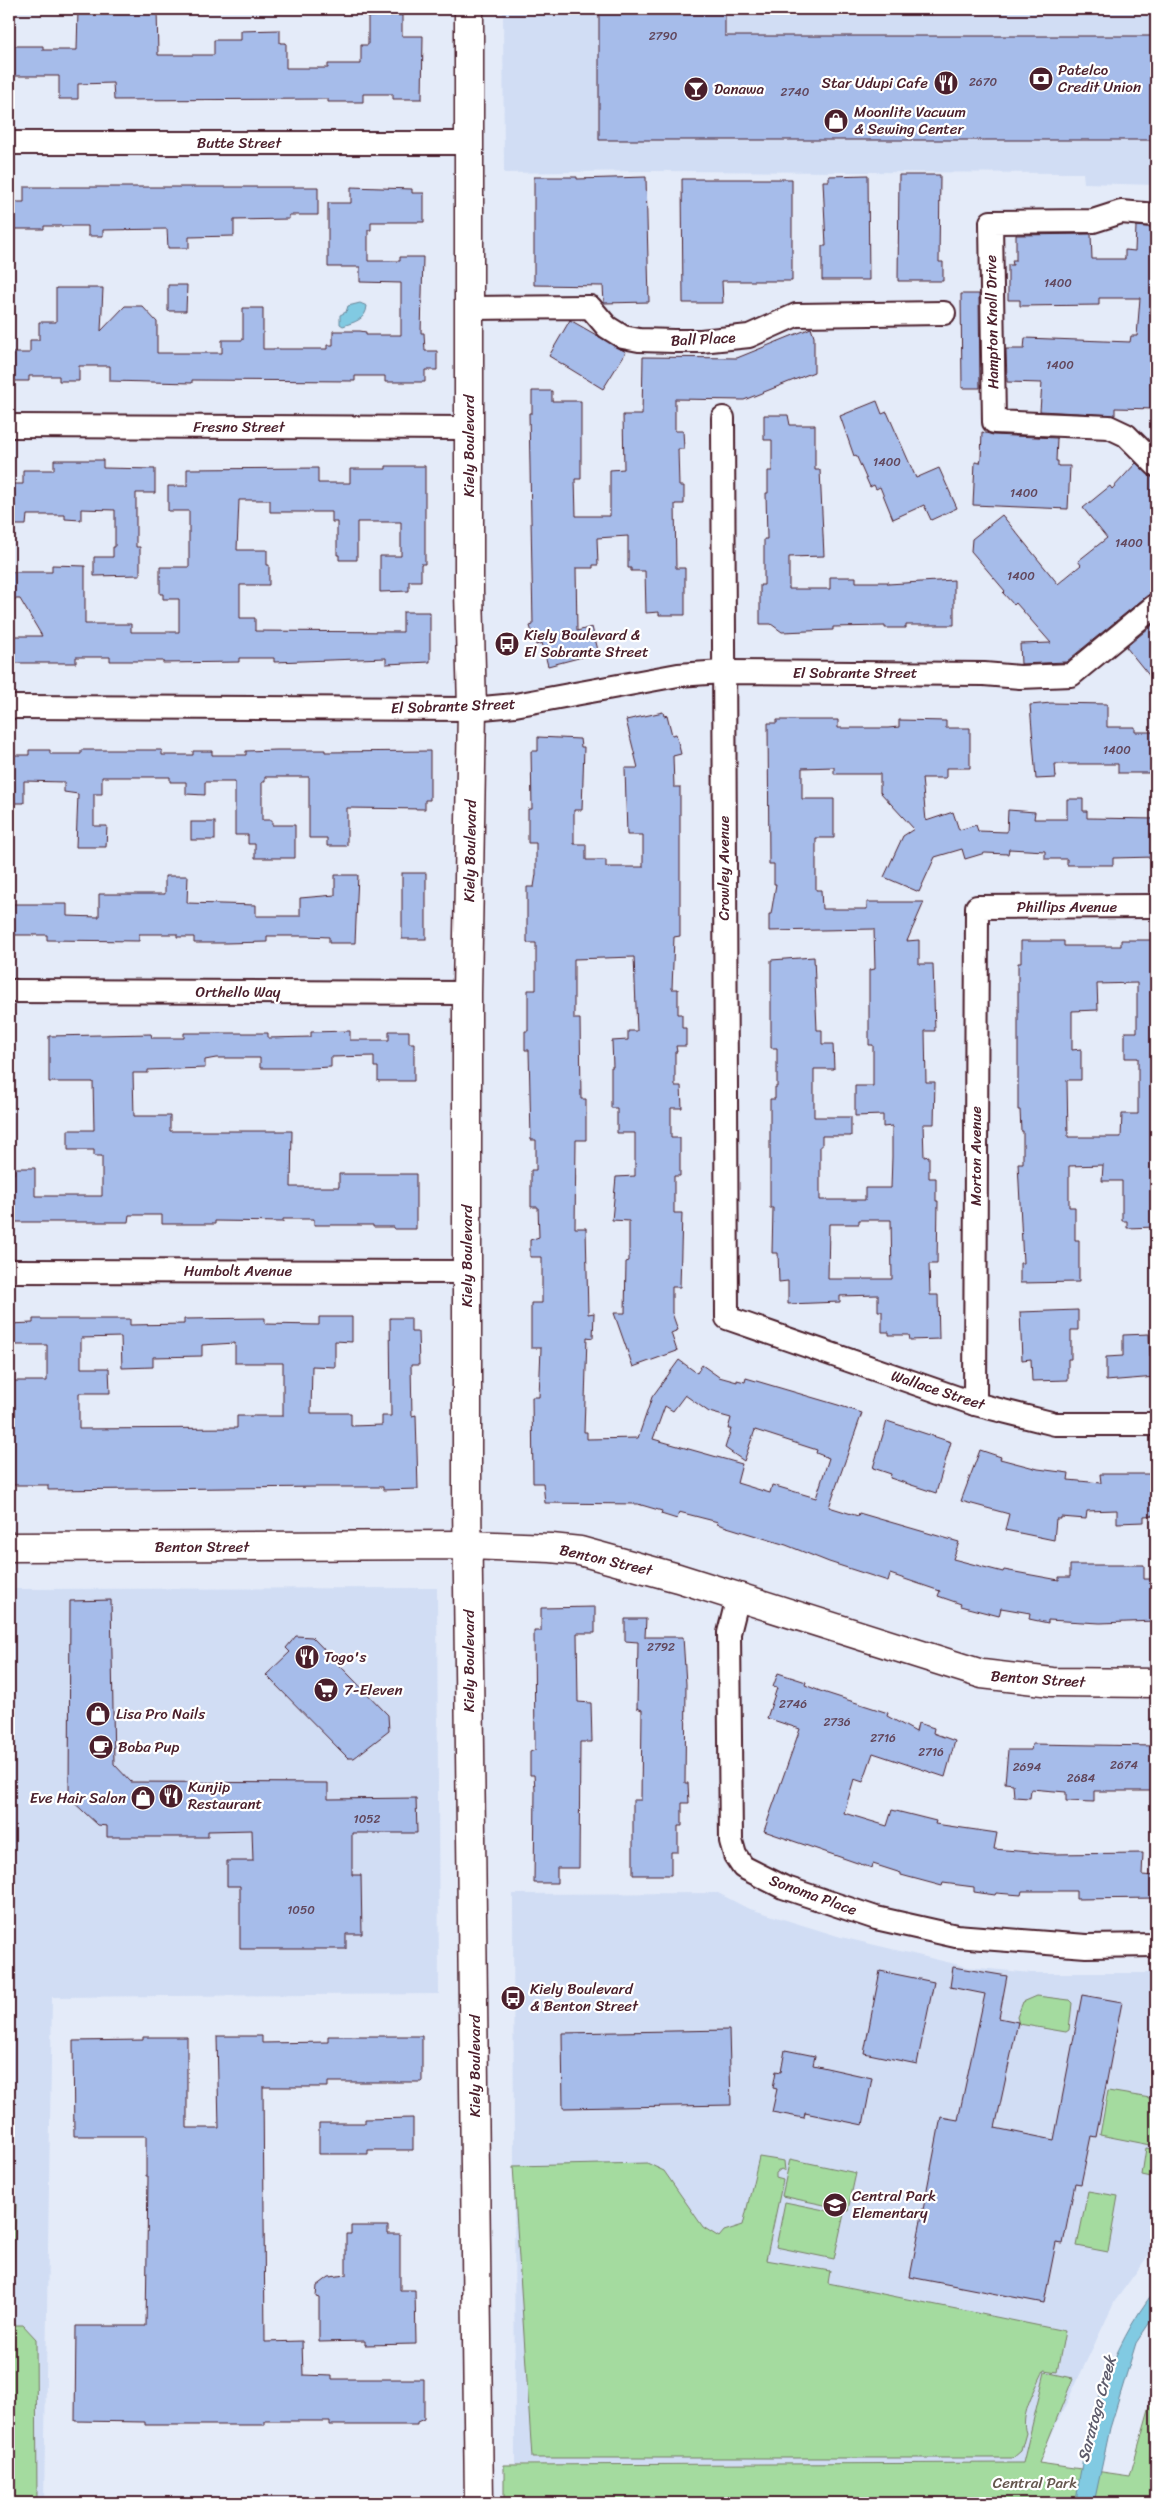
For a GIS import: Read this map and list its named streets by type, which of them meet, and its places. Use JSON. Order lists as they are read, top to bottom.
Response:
{
  "streets": {
    "main road": ["Kiely Boulevard", "Benton Street"],
    "street": [
      "Butte Street",
      "Hampton Knoll Drive",
      "Ball Place",
      "Fresno Street",
      "El Sobrante Street",
      "Crowley Avenue",
      "Phillips Avenue",
      "Orthello Way",
      "Morton Avenue",
      "Humbolt Avenue",
      "Wallace Street",
      "Sonoma Place"
    ]
  },
  "crossings": [
    ["Butte Street", "Kiely Boulevard"],
    ["Ball Place", "Kiely Boulevard"],
    ["Fresno Street", "Kiely Boulevard"],
    ["Kiely Boulevard", "El Sobrante Street"],
    ["Kiely Boulevard", "Orthello Way"],
    ["Kiely Boulevard", "Humbolt Avenue"],
    ["Kiely Boulevard", "Benton Street"],
    ["El Sobrante Street", "Crowley Avenue"],
    ["Crowley Avenue", "Wallace Street"],
    ["Phillips Avenue", "Morton Avenue"],
    ["Morton Avenue", "Wallace Street"],
    ["Benton Street", "Sonoma Place"]
  ],
  "water": ["Saratoga Creek"],
  "parks": ["Central Park"],
  "places": {
    "bank": ["Patelco Credit Union"],
    "restaurant": ["Star Udupi Cafe", "Togo's", "Kunjip Restaurant"],
    "bar": ["Danawa"],
    "shop": ["Moonlite Vacuum & Sewing Center", "Lisa Pro Nails", "Eve Hair Salon"],
    "bus stop": ["Kiely Boulevard & El Sobrante Street", "Kiely Boulevard & Benton Street"],
    "supermarket": ["7-Eleven"],
    "cafe": ["Boba Pup"],
    "school or university": ["Central Park Elementary"]
  },
  "house_numbers": [
    "2790",
    "2670",
    "2740",
    "1400",
    "1400",
    "1400",
    "1400",
    "1400",
    "1400",
    "1400",
    "2792",
    "2746",
    "2736",
    "2716",
    "2716",
    "2674",
    "2694",
    "2684",
    "1052",
    "1050"
  ]
}
